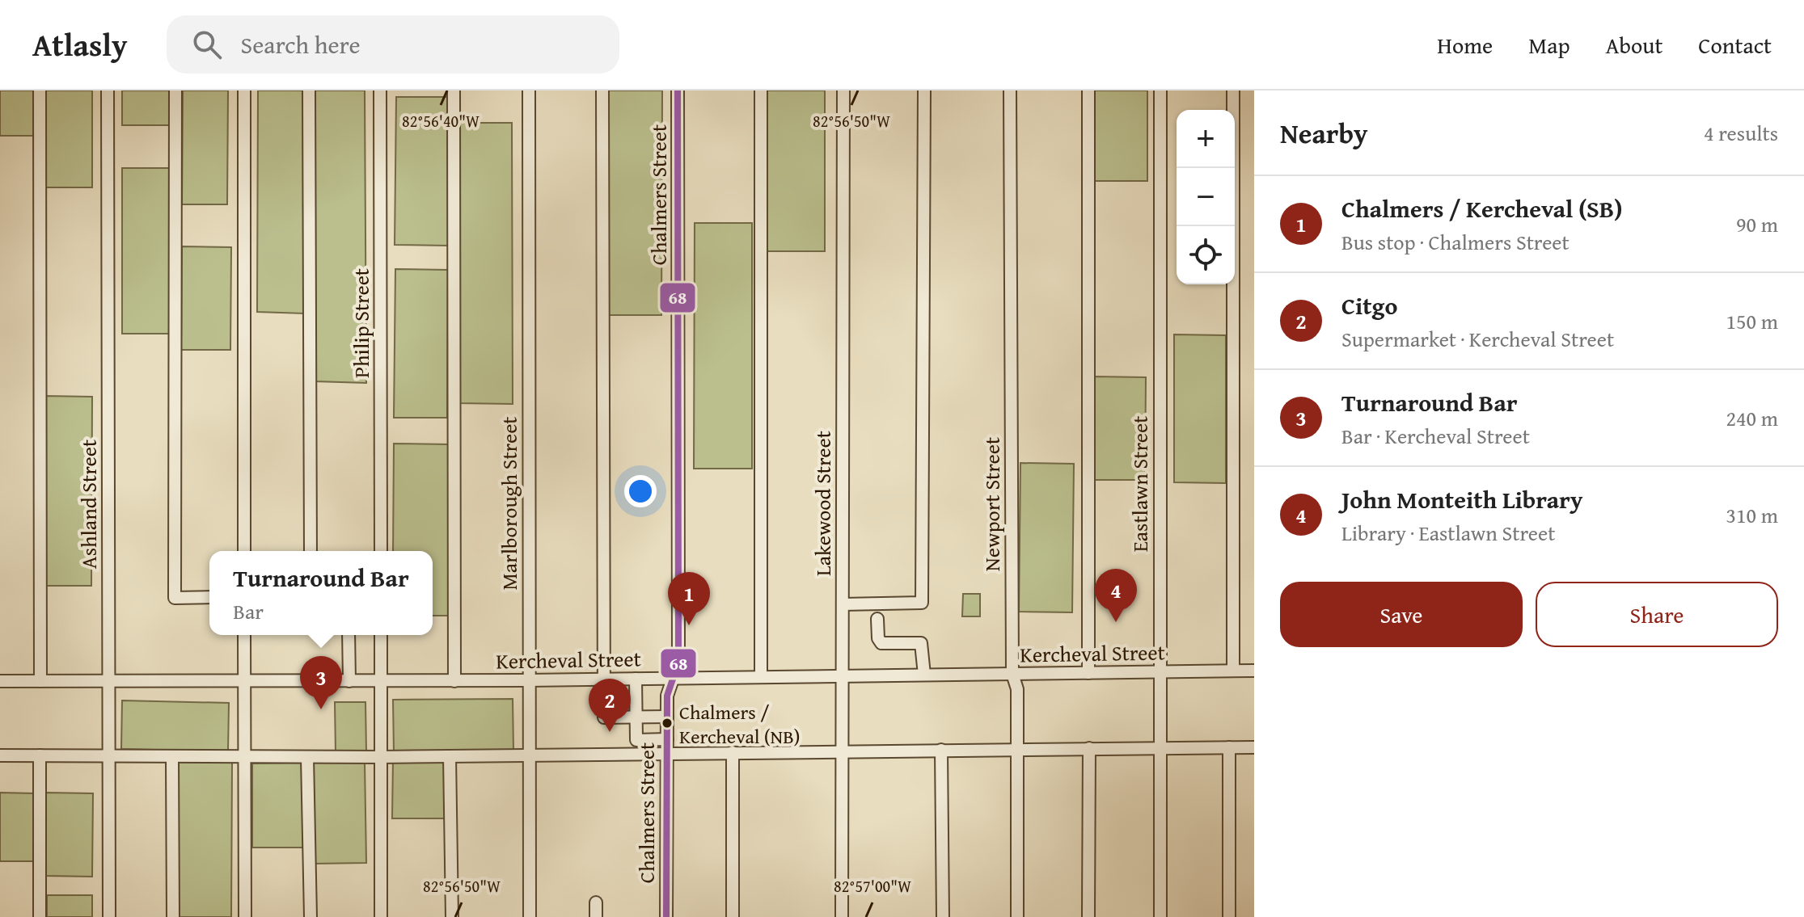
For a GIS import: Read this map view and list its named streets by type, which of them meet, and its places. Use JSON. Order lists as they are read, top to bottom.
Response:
{
  "streets": {
    "street": [
      "Chalmers Street",
      "Philip Street",
      "Eastlawn Street",
      "Marlborough Street",
      "Lakewood Street",
      "Ashland Street",
      "Newport Street",
      "Kercheval Street"
    ]
  },
  "crossings": [
    ["Chalmers Street", "Kercheval Street"],
    ["Eastlawn Street", "Kercheval Street"],
    ["Marlborough Street", "Kercheval Street"],
    ["Lakewood Street", "Kercheval Street"],
    ["Ashland Street", "Kercheval Street"],
    ["Newport Street", "Kercheval Street"]
  ],
  "places": ["Chalmers / Kercheval (NB)"],
  "lines": ["transit line 68"],
  "page": {
    "header": "Atlasly",
    "search": "Search here",
    "nav": [
      "Home",
      "Map",
      "About",
      "Contact"
    ],
    "heading": ["Nearby", "4 results"],
    "map_buttons": ["+", "−"],
    "list": [
      {
        "mark": "1",
        "name": "Chalmers / Kercheval (SB)",
        "note": "Bus stop · Chalmers Street",
        "value": "90 m"
      },
      {
        "mark": "2",
        "name": "Citgo",
        "note": "Supermarket · Kercheval Street",
        "value": "150 m"
      },
      {
        "mark": "3",
        "name": "Turnaround Bar",
        "note": "Bar · Kercheval Street",
        "value": "240 m"
      },
      {
        "mark": "4",
        "name": "John Monteith Library",
        "note": "Library · Eastlawn Street",
        "value": "310 m"
      }
    ],
    "popup": ["Turnaround Bar", "Bar"],
    "buttons": ["Save", "Share"],
    "pins": [
      "4",
      "1",
      "3",
      "2"
    ]
  },
  "coordinates": ["82°56'40\"W", "82°56'50\"W", "82°57'00\"W"]
}
